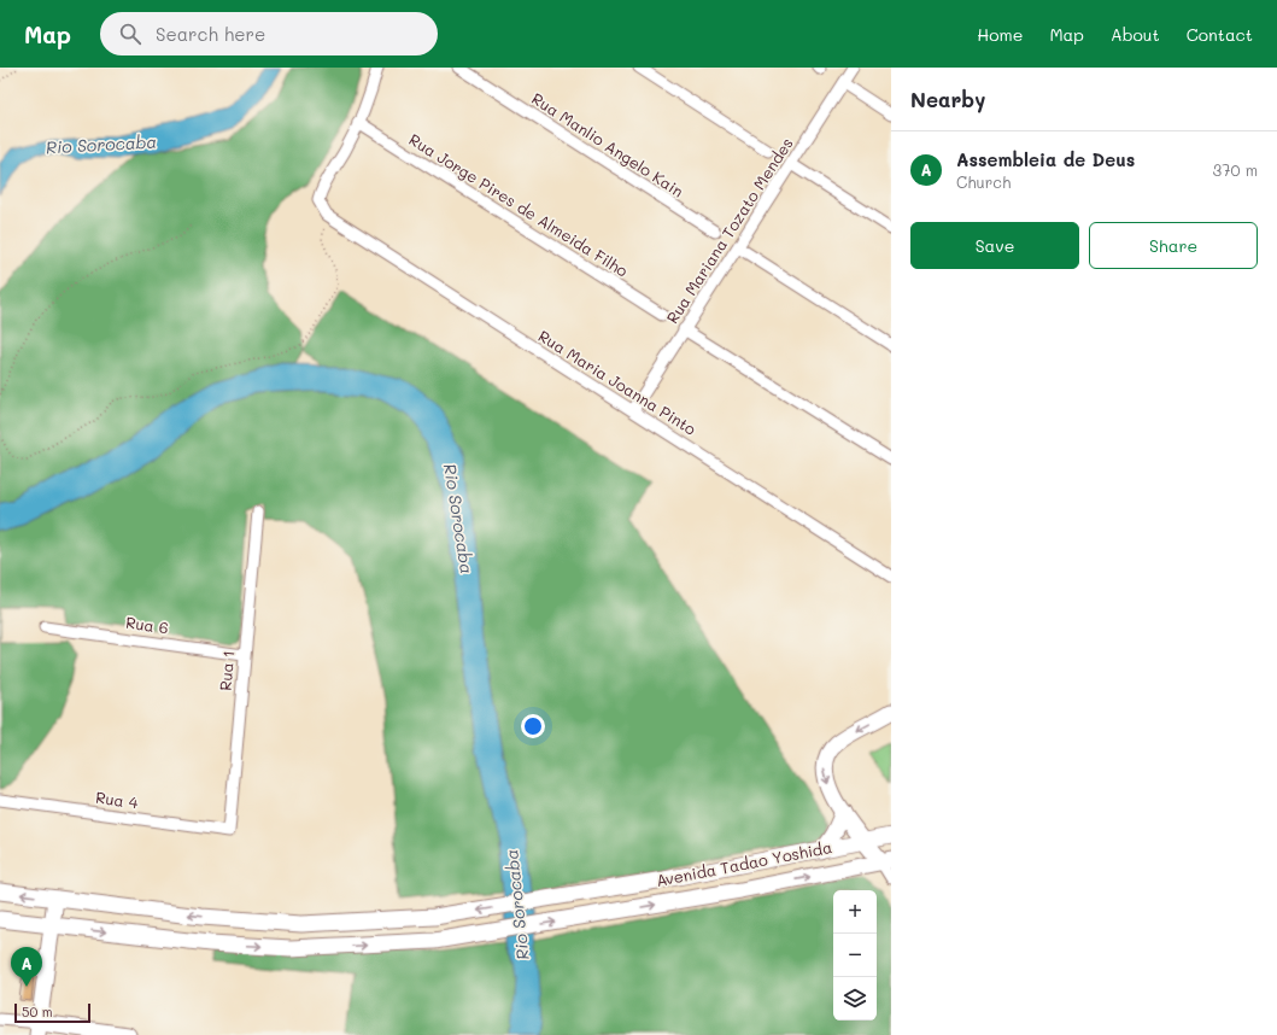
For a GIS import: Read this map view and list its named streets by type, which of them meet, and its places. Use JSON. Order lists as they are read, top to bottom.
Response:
{
  "streets": {
    "main road": ["Avenida Tadao Yoshida"],
    "street": [
      "Rua Manlio Angelo Kain",
      "Rua Jorge Pires de Almeida Filho",
      "Rua Mariana Tozato Mendes",
      "Rua Maria Joanna Pinto",
      "Rua 6",
      "Rua 1",
      "Rua 4"
    ]
  },
  "crossings": [
    ["Rua Jorge Pires de Almeida Filho", "Rua Maria Joanna Pinto"],
    ["Rua Mariana Tozato Mendes", "Rua Maria Joanna Pinto"],
    ["Rua 6", "Rua 1"],
    ["Rua 1", "Rua 4"]
  ],
  "water": ["Rio Sorocaba"],
  "scale_bar": "50 m",
  "page": {
    "header": "Map",
    "search": "Search here",
    "nav": [
      "Home",
      "Map",
      "About",
      "Contact"
    ],
    "heading": "Nearby",
    "list": [
      {
        "mark": "A",
        "name": "Assembleia de Deus",
        "note": "Church",
        "value": "370 m"
      }
    ],
    "buttons": ["Save", "Share"],
    "map_buttons": ["+", "−"],
    "pins": "A",
    "scale": "50 m"
  }
}
